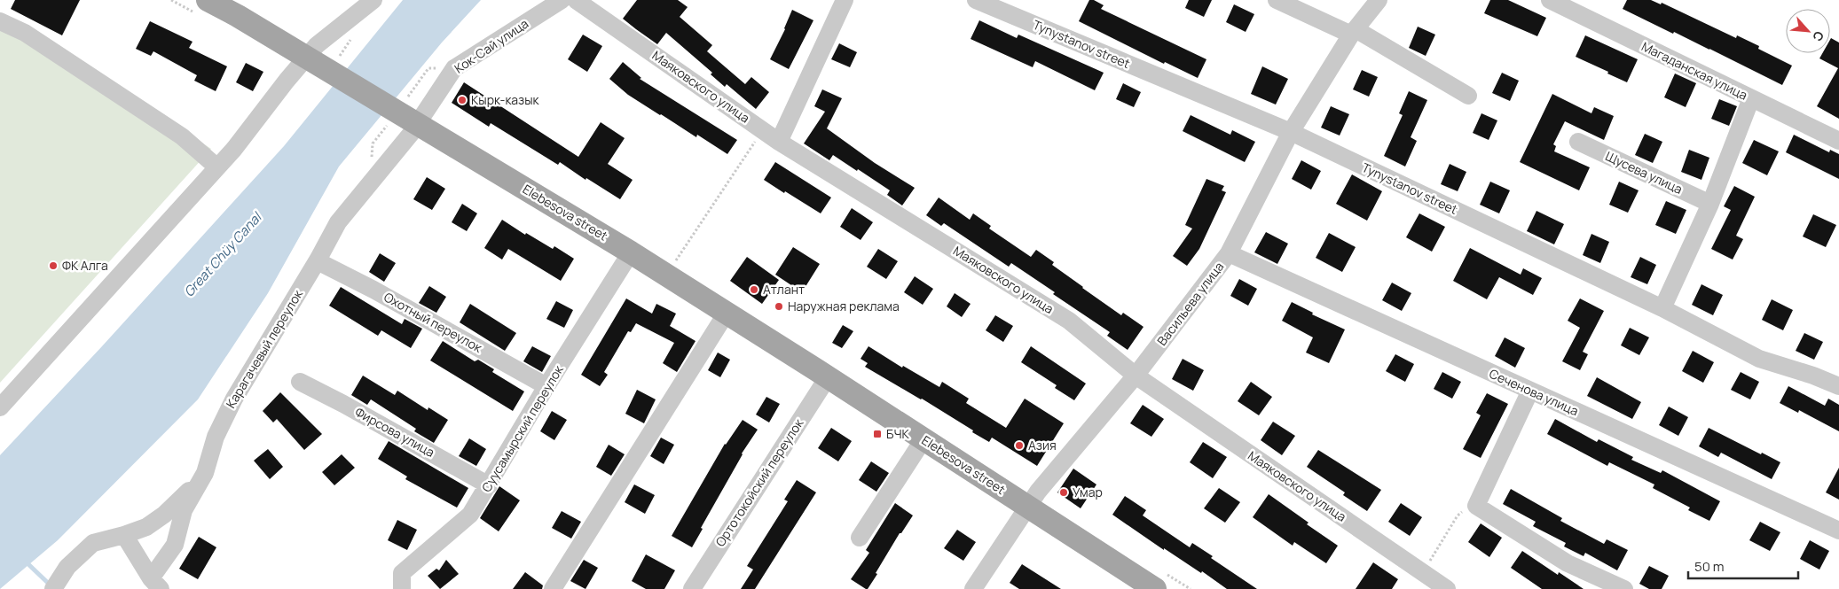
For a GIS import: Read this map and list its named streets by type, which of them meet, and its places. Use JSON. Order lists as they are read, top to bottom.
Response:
{
  "streets": {
    "main road": ["Elebesova street"],
    "street": [
      "Tynystanov street",
      "Кок-Сай улица",
      "Магаданская улица",
      "Маяковского улица",
      "Щусева улица",
      "Васильева улица",
      "Охотный переулок",
      "Карагачевый переулок",
      "Сеченова улица",
      "Суусамырский переулок",
      "Фирсова улица",
      "Ортотокойский переулок"
    ]
  },
  "crossings": [
    ["Tynystanov street", "Васильева улица"],
    ["Кок-Сай улица", "Elebesova street"],
    ["Кок-Сай улица", "Карагачевый переулок"],
    ["Маяковского улица", "Васильева улица"],
    ["Elebesova street", "Васильева улица"],
    ["Elebesova street", "Карагачевый переулок"],
    ["Elebesova street", "Суусамырский переулок"],
    ["Elebesova street", "Ортотокойский переулок"],
    ["Васильева улица", "Сеченова улица"],
    ["Охотный переулок", "Карагачевый переулок"],
    ["Охотный переулок", "Суусамырский переулок"],
    ["Суусамырский переулок", "Фирсова улица"]
  ],
  "water": ["Great Chüy Canal"],
  "places": {
    "other": [
      "Кырк-казык",
      "ФК Алга",
      "Атлант",
      "Наружная реклама",
      "Азия",
      "Умар"
    ],
    "transit": ["БЧК"]
  },
  "scale_bar": "50 m",
  "north": "bottom right"
}
